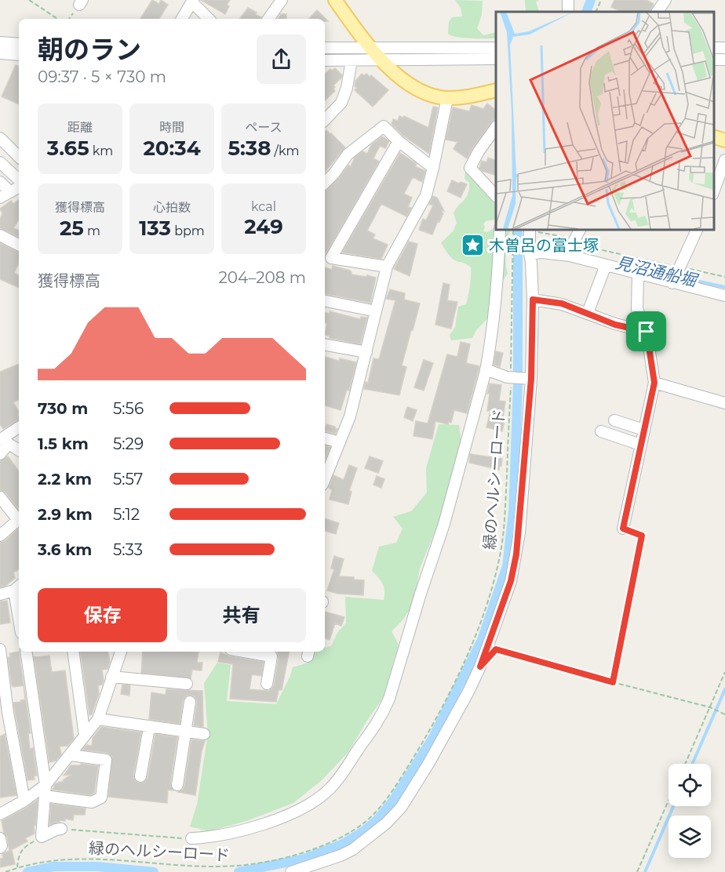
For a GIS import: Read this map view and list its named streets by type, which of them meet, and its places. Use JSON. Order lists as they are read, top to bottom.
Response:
{
  "streets": {
    "path": ["緑のヘルシーロード"]
  },
  "water": ["見沼通船堀"],
  "places": {
    "place": ["木曽呂の富士塚"]
  },
  "page": {
    "heading": ["朝のラン", "09:37 · 5 × 730 m"],
    "stats": [
      ["距離", "3.65 km"],
      ["時間", "20:34"],
      ["ペース", "5:38 /km"],
      ["獲得標高", "25 m"],
      ["心拍数", "133 bpm"],
      ["kcal", "249"]
    ],
    "chart": ["獲得標高", "204–208 m"],
    "list": [
      {
        "name": "730 m",
        "note": "5:56"
      },
      {
        "name": "1.5 km",
        "note": "5:29"
      },
      {
        "name": "2.2 km",
        "note": "5:57"
      },
      {
        "name": "2.9 km",
        "note": "5:12"
      },
      {
        "name": "3.6 km",
        "note": "5:33"
      }
    ],
    "buttons": ["保存", "共有"]
  }
}
